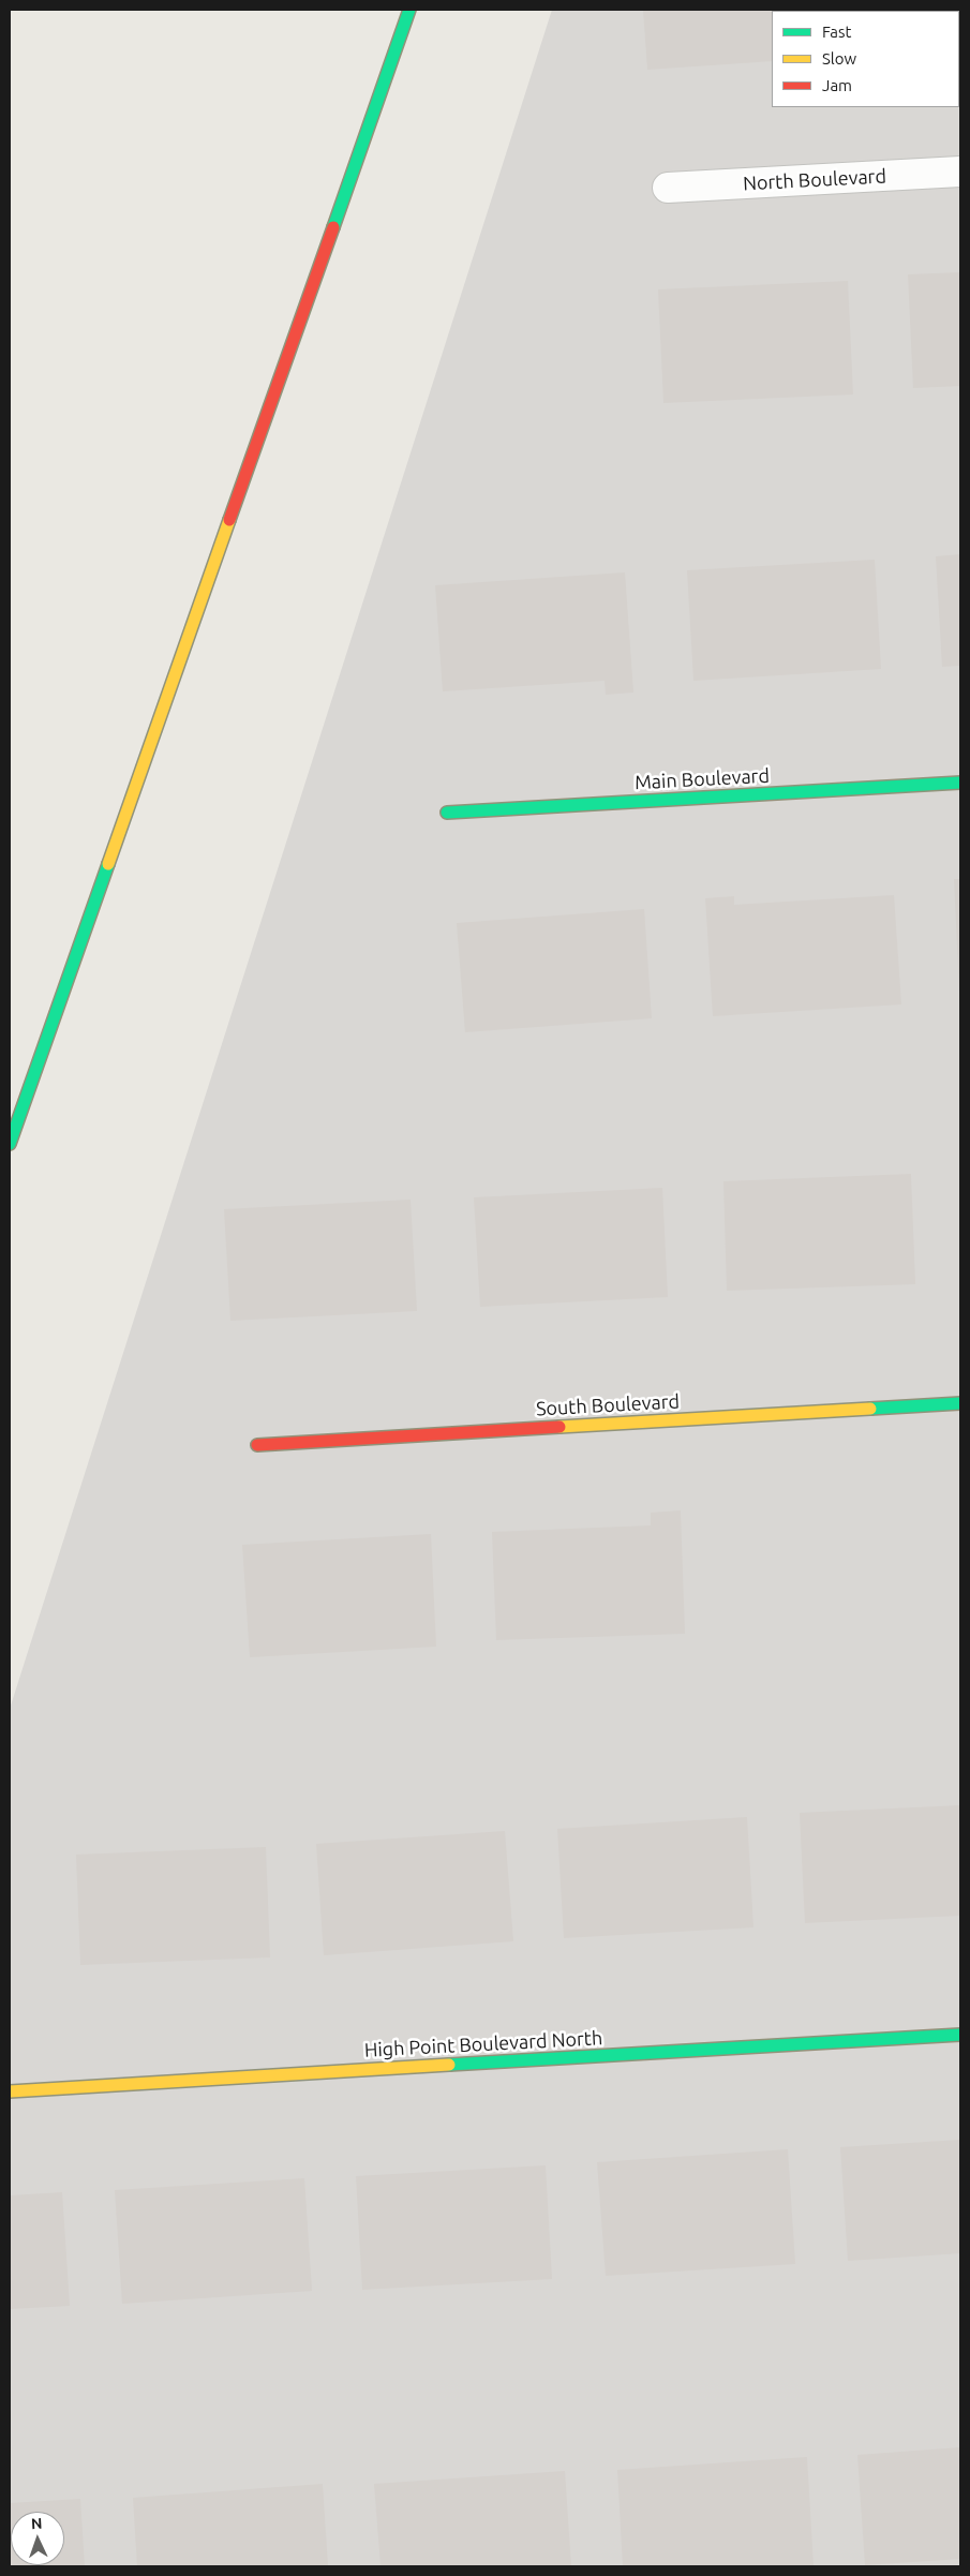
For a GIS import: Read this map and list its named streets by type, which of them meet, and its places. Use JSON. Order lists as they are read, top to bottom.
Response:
{
  "streets": {
    "main road": ["Main Boulevard", "South Boulevard", "High Point Boulevard North"],
    "street": ["North Boulevard"]
  },
  "legend": ["Fast", "Slow", "Jam"],
  "north": "top"
}
